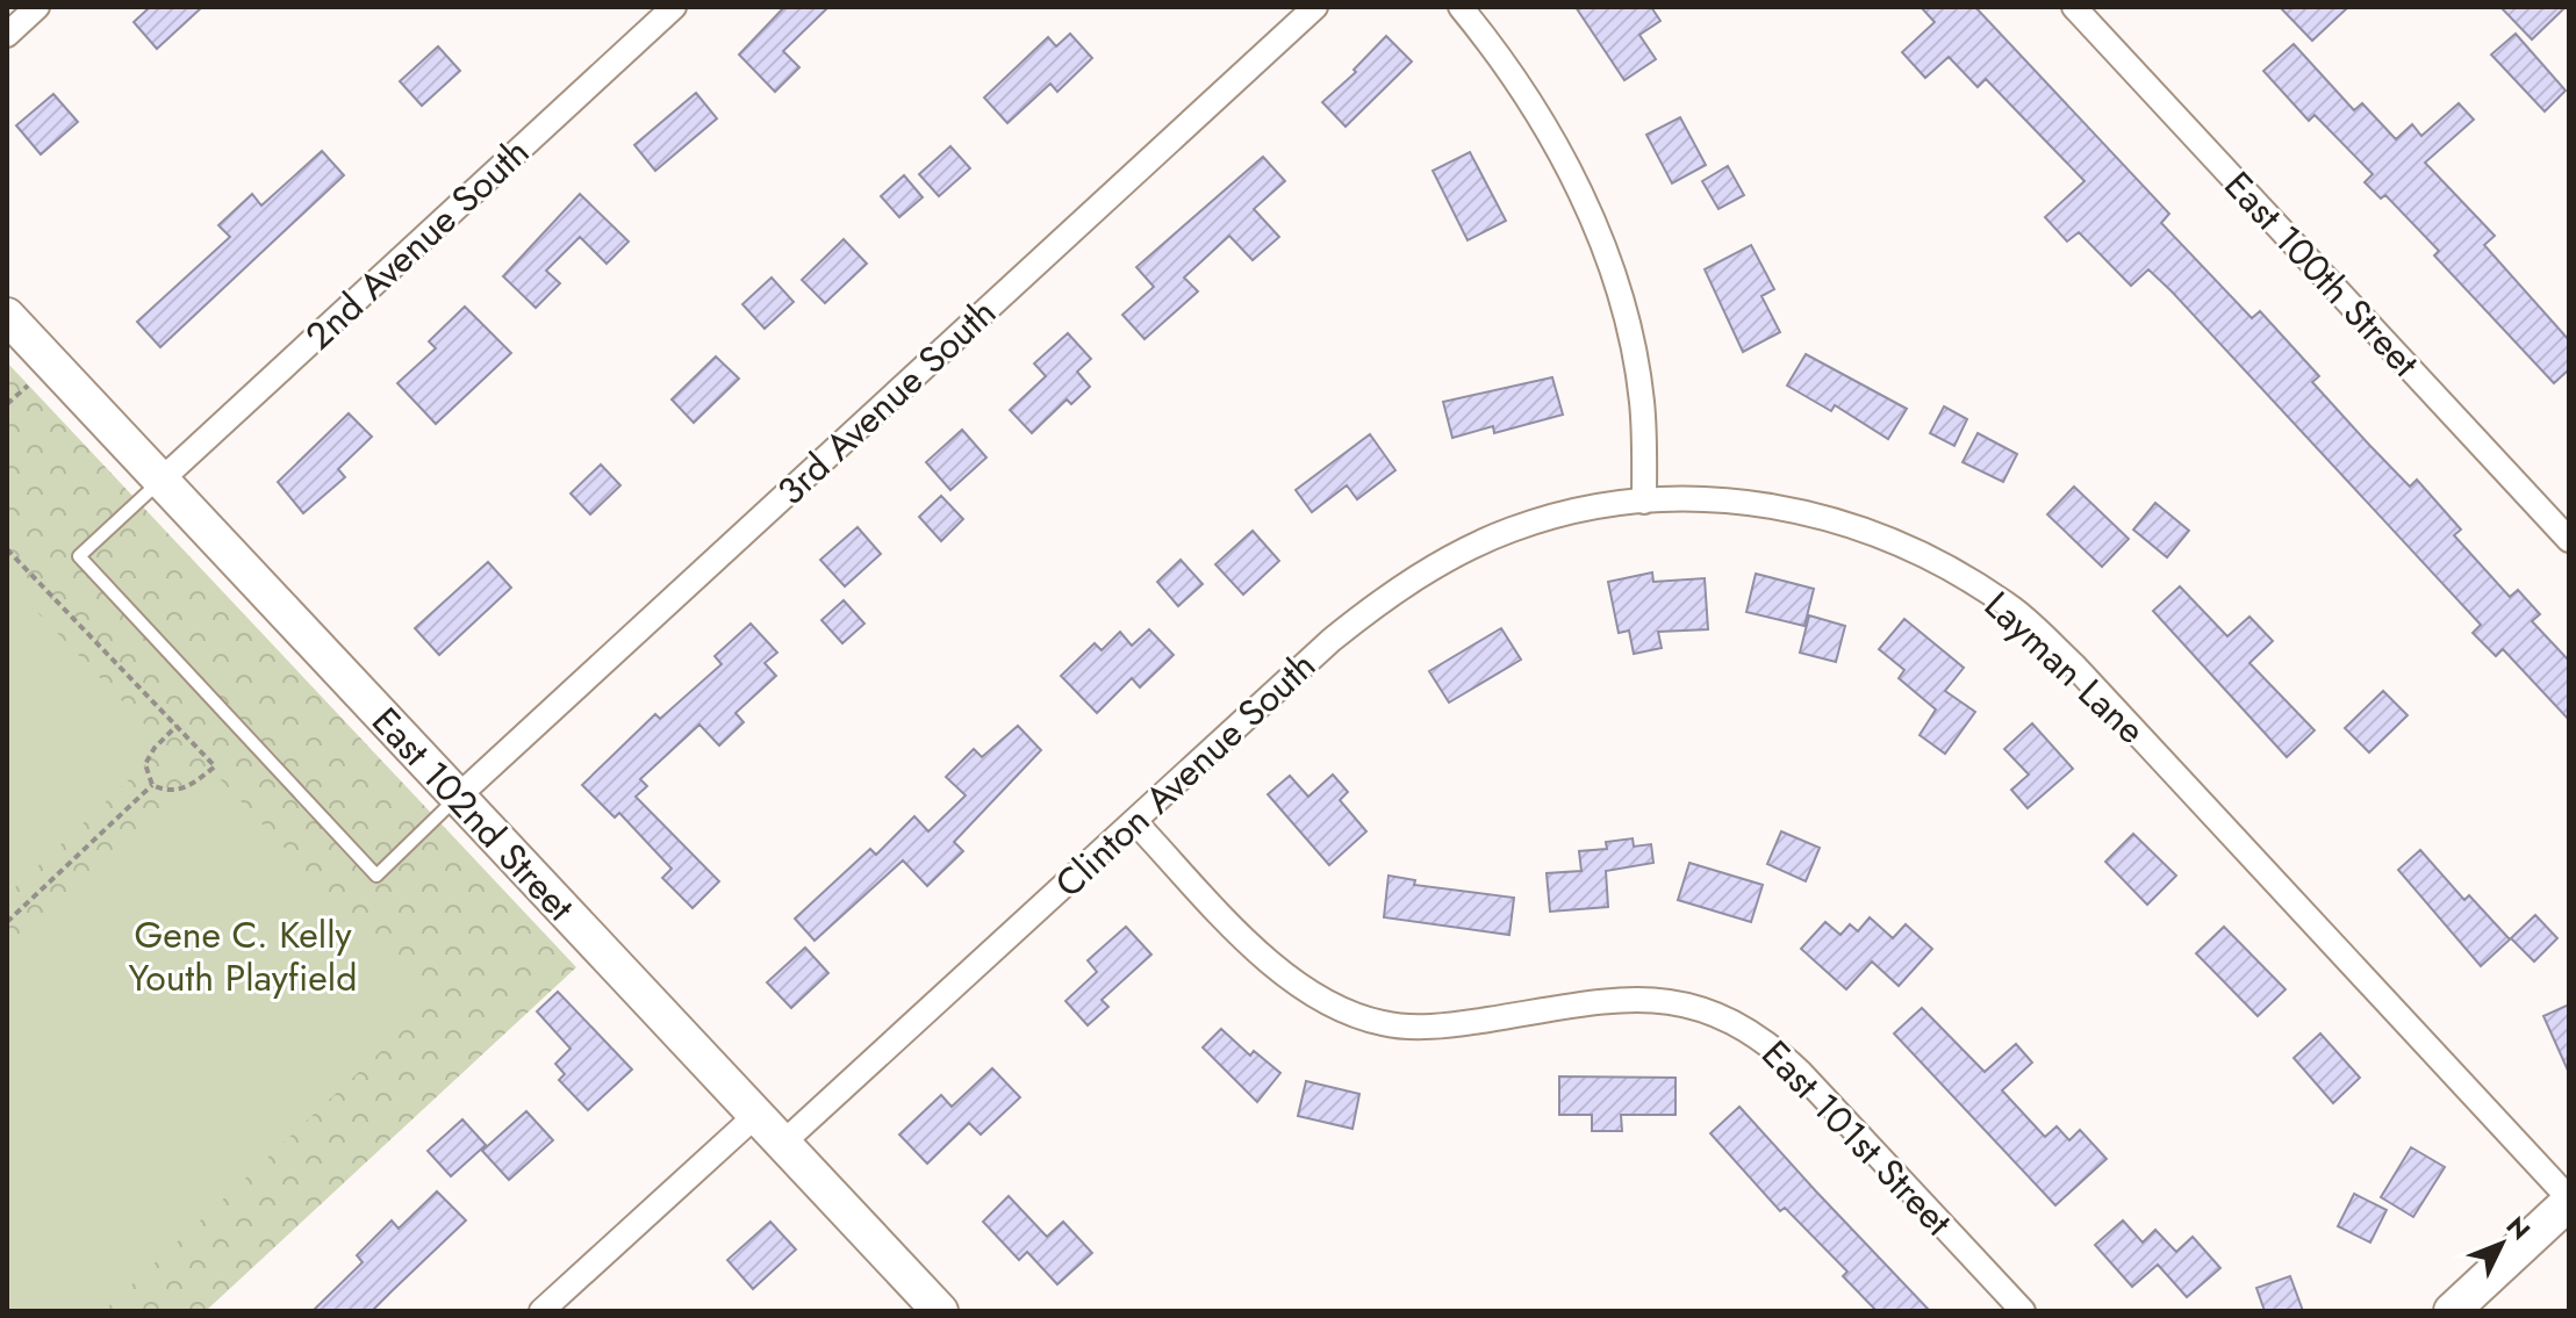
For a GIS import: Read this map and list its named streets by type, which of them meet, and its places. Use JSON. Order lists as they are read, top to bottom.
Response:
{
  "streets": {
    "street": [
      "2nd Avenue South",
      "East 100th Street",
      "3rd Avenue South",
      "Layman Lane",
      "Clinton Avenue South",
      "East 102nd Street",
      "East 101st Street"
    ]
  },
  "crossings": [
    ["2nd Avenue South", "East 102nd Street"],
    ["3rd Avenue South", "East 102nd Street"],
    ["Layman Lane", "Clinton Avenue South"],
    ["Clinton Avenue South", "East 102nd Street"],
    ["Clinton Avenue South", "East 101st Street"]
  ],
  "parks": ["Gene C. Kelly Youth Playfield"],
  "north": "top right"
}
